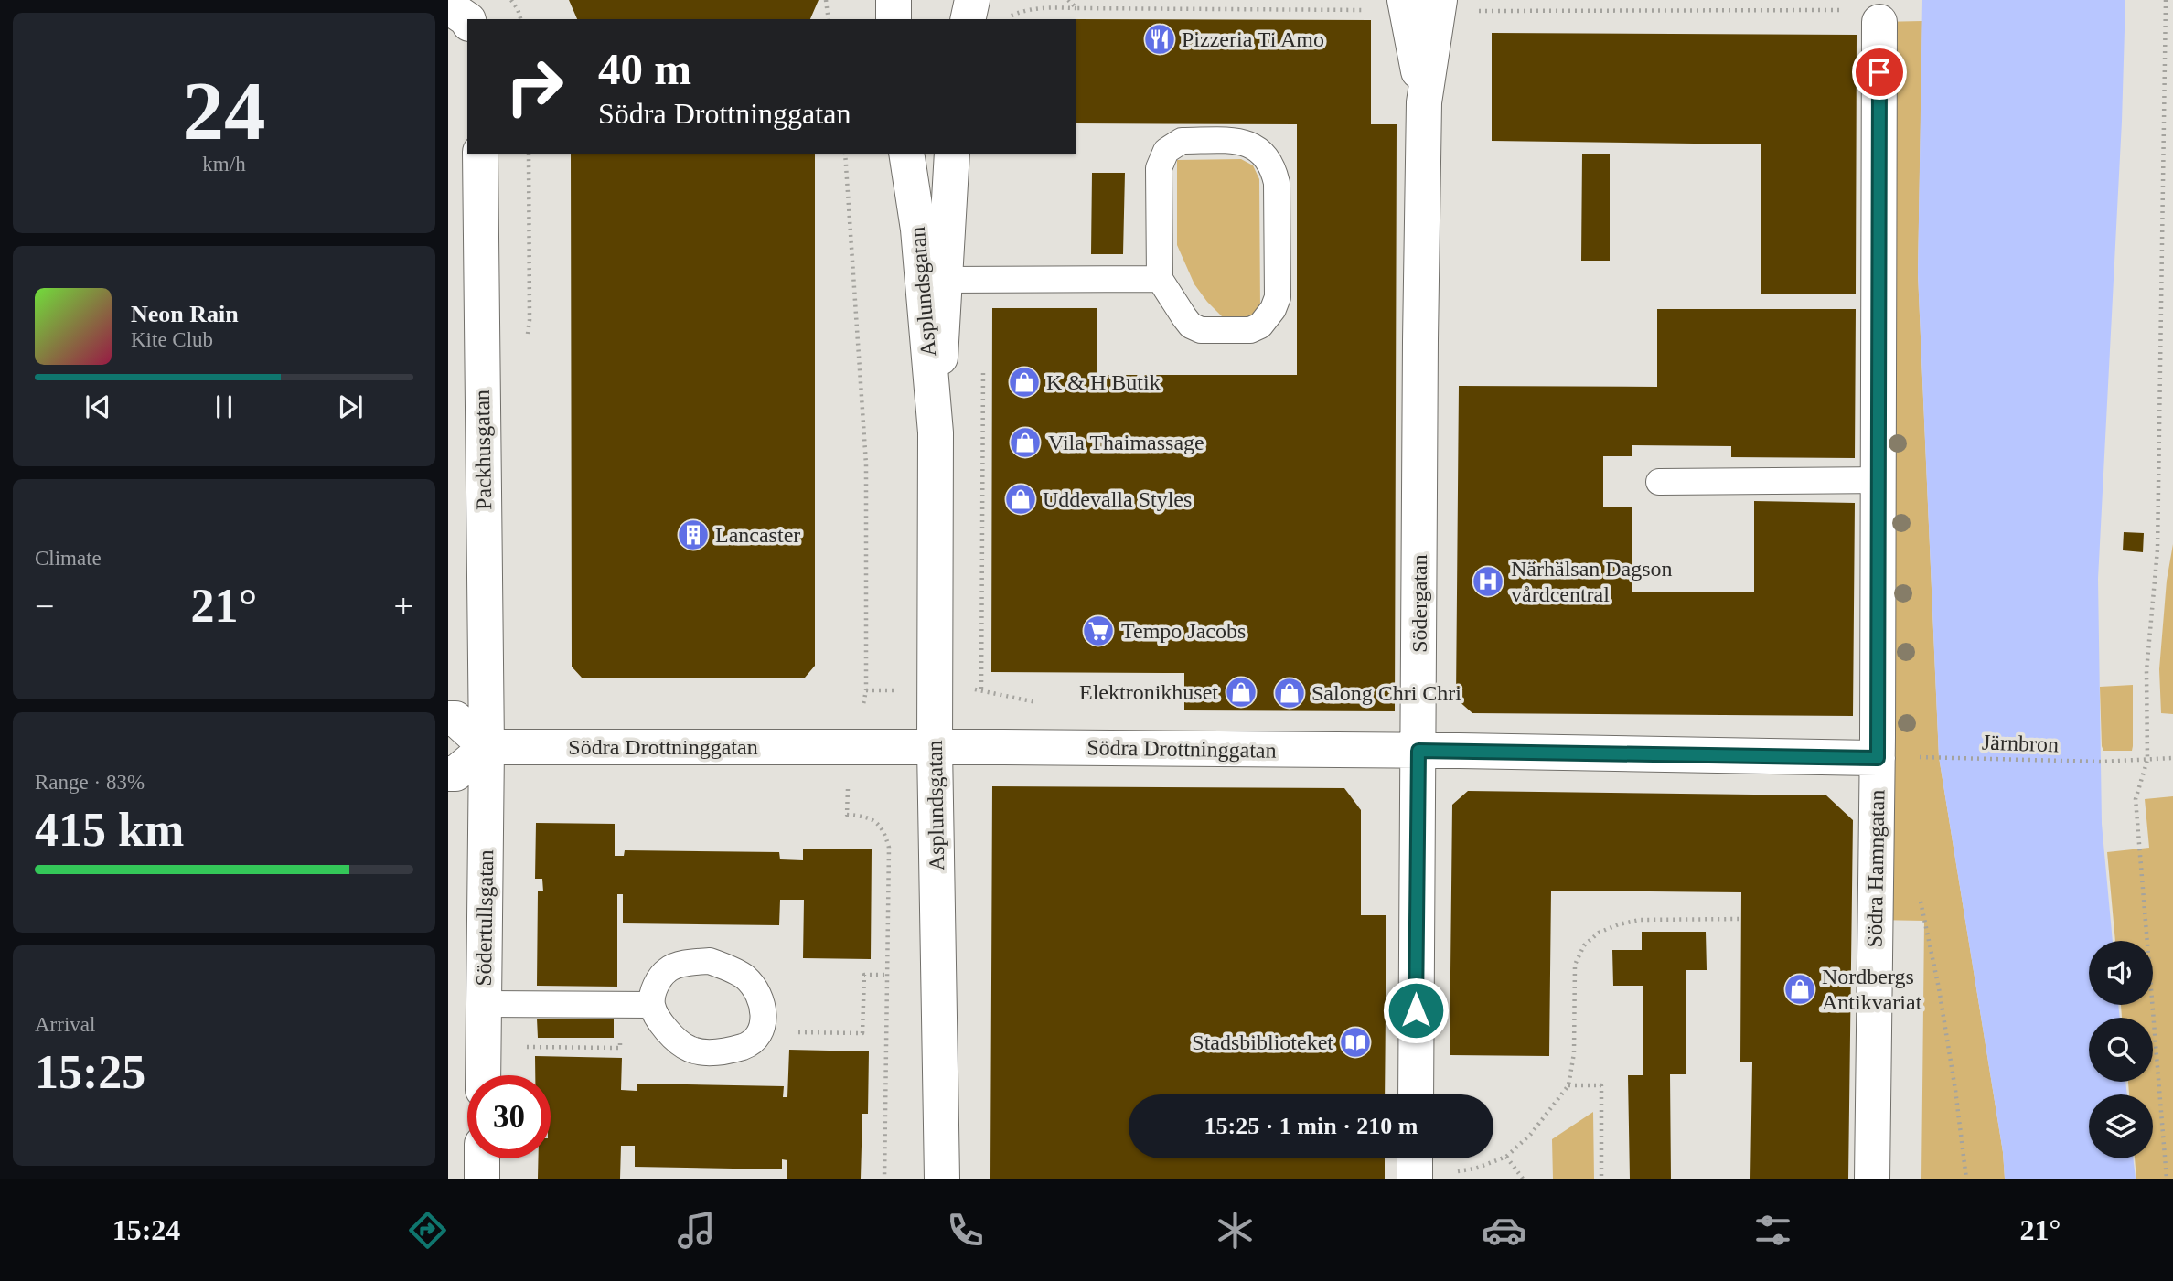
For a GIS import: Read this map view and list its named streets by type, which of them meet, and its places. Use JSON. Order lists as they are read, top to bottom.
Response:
{
  "streets": {
    "street": [
      "Asplundsgatan",
      "Packhusgatan",
      "Södergatan",
      "Södra Drottninggatan",
      "Södra Hamngatan",
      "Södertullsgatan"
    ],
    "path": ["Järnbron"]
  },
  "crossings": [
    ["Asplundsgatan", "Södra Drottninggatan"],
    ["Packhusgatan", "Södra Drottninggatan"],
    ["Packhusgatan", "Södertullsgatan"],
    ["Södergatan", "Södra Drottninggatan"],
    ["Södra Drottninggatan", "Södra Hamngatan"],
    ["Södra Drottninggatan", "Södertullsgatan"]
  ],
  "places": {
    "restaurant": ["Pizzeria Ti Amo"],
    "shop": [
      "K & H Butik",
      "Vila Thaimassage",
      "Uddevalla Styles",
      "Elektronikhuset",
      "Salong Chri Chri",
      "Nordbergs Antikvariat"
    ],
    "building": ["Lancaster"],
    "hospital": ["Närhälsan Dagson vårdcentral"],
    "supermarket": ["Tempo Jacobs"],
    "library": ["Stadsbiblioteket"]
  },
  "page": {
    "tile": [
      ["24", "km/h"],
      "Climate",
      ["Range · 83%", "415 km"],
      ["Arrival", "15:25"]
    ],
    "turn": ["40 m", "Södra Drottninggatan"],
    "song": ["Neon Rain", "Kite Club"],
    "heat": ["−", "21°", "+"],
    "limit": "30",
    "trip": "15:25 · 1 min · 210 m",
    "tabs": ["15:24", "21°"]
  }
}
